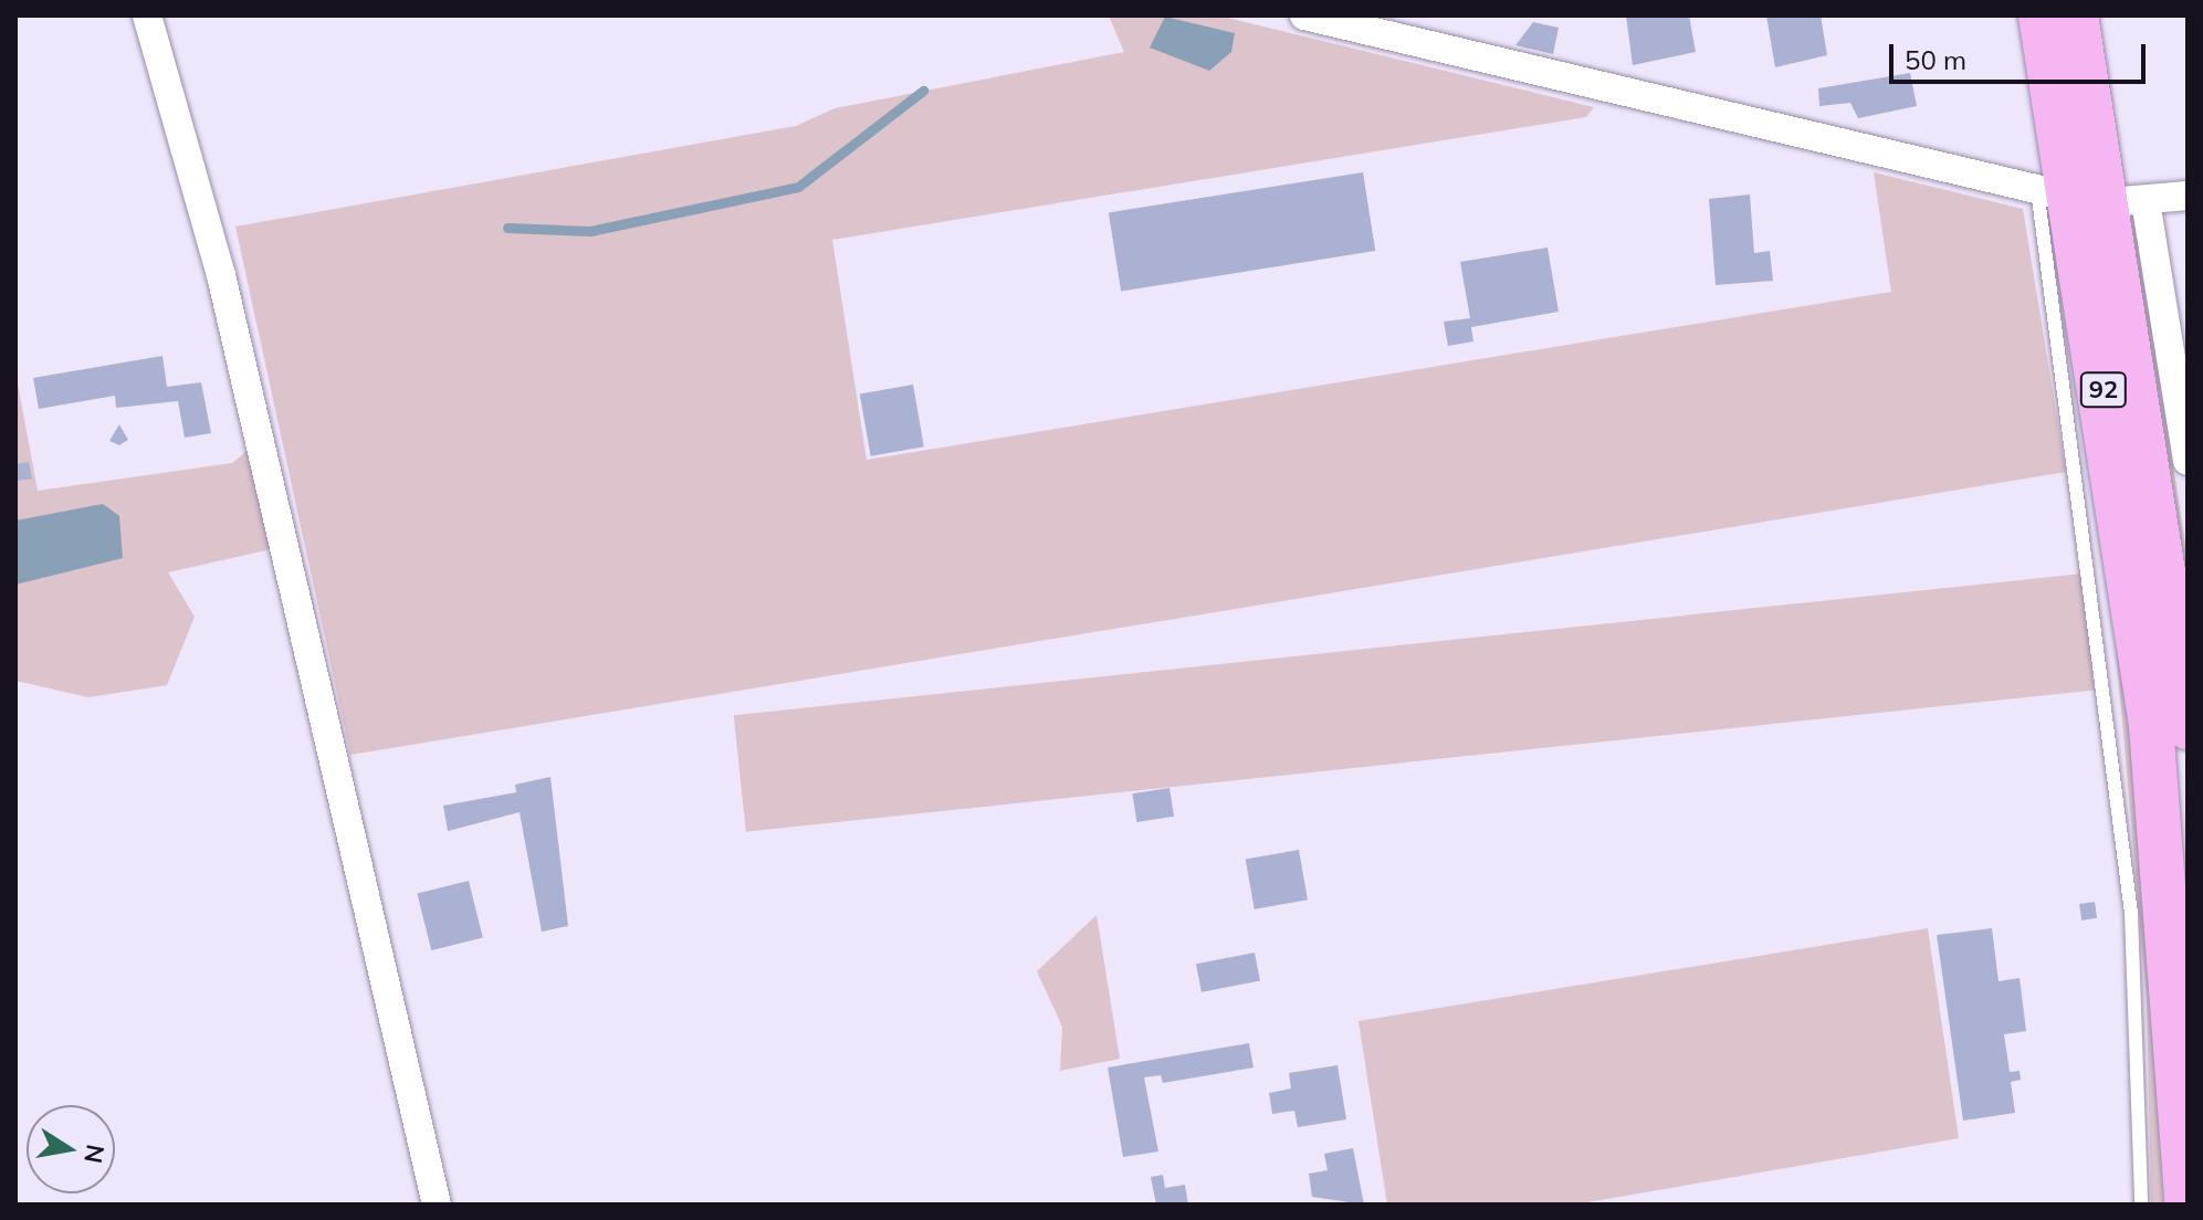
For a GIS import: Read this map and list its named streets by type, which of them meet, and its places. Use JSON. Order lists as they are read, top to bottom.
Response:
{
  "streets": {
    "main road": ["92"]
  },
  "scale_bar": "50 m",
  "north": "right"
}
